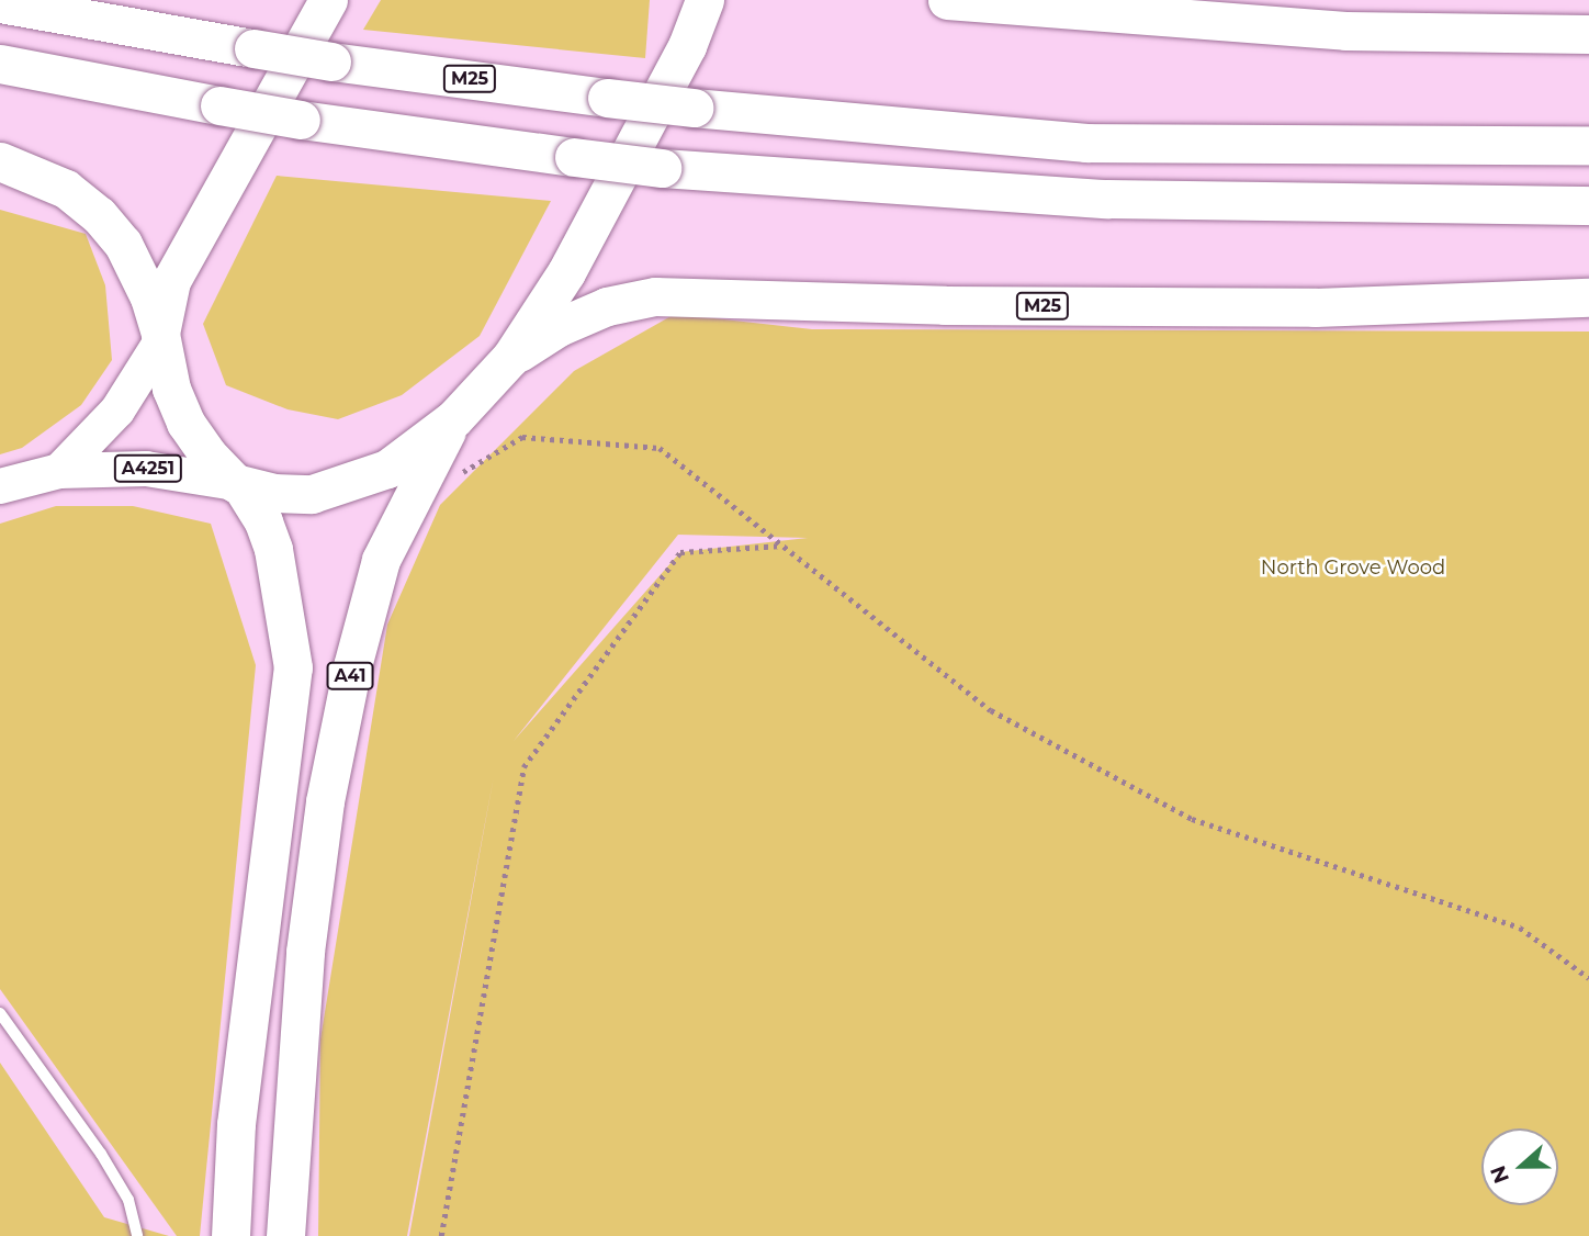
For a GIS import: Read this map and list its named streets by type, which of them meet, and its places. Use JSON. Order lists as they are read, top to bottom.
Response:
{
  "streets": {
    "highway": ["M25", "A41"],
    "main road": ["A4251"]
  },
  "parks": ["North Grove Wood"],
  "north": "left"
}
